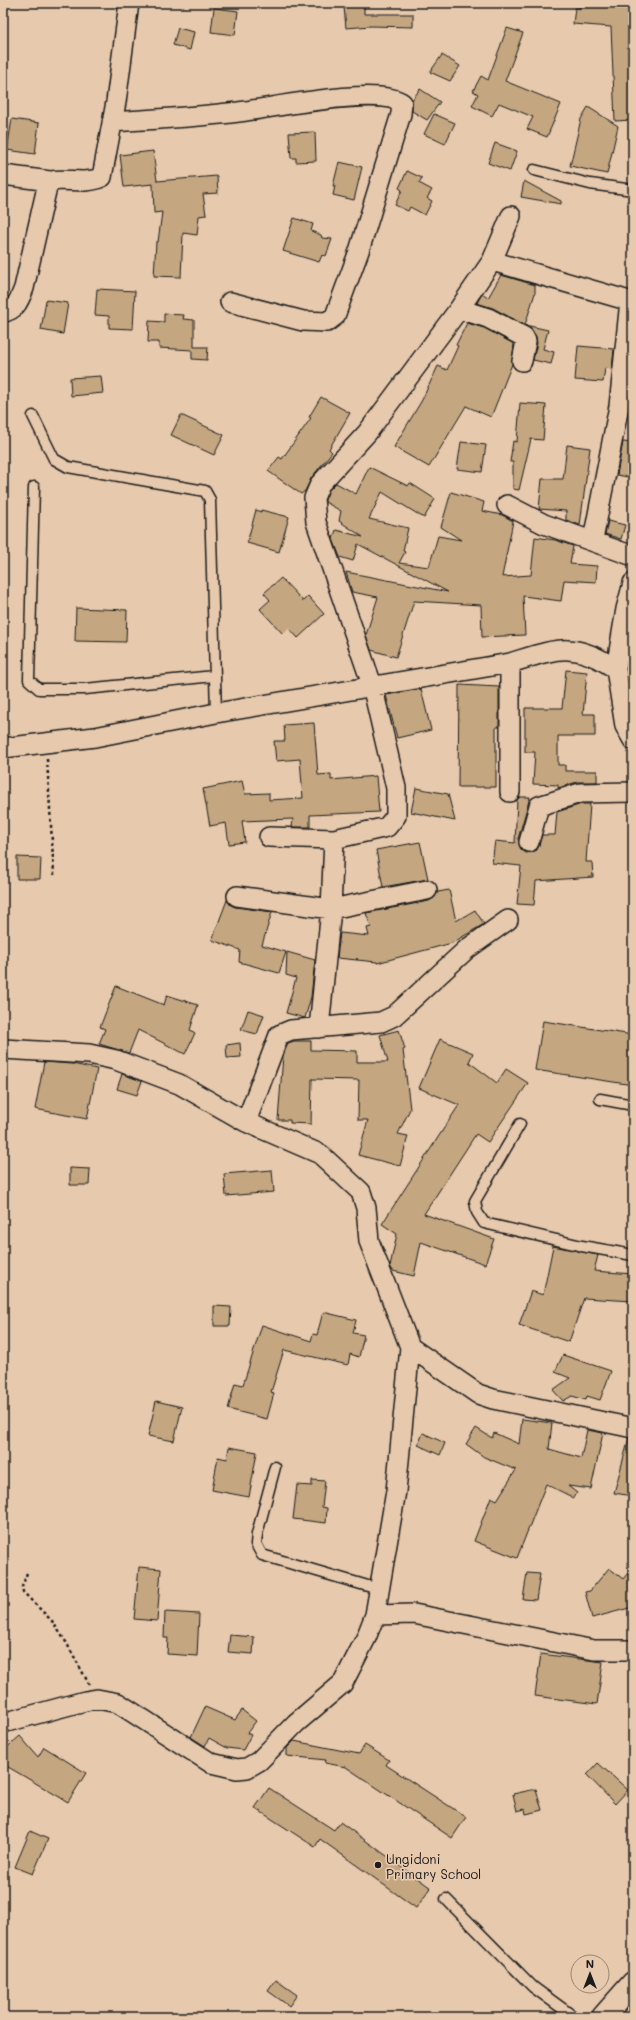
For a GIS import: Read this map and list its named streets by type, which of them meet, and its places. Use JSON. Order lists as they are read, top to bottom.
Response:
{
  "places": ["Ungidoni Primary School"],
  "north": "top"
}
